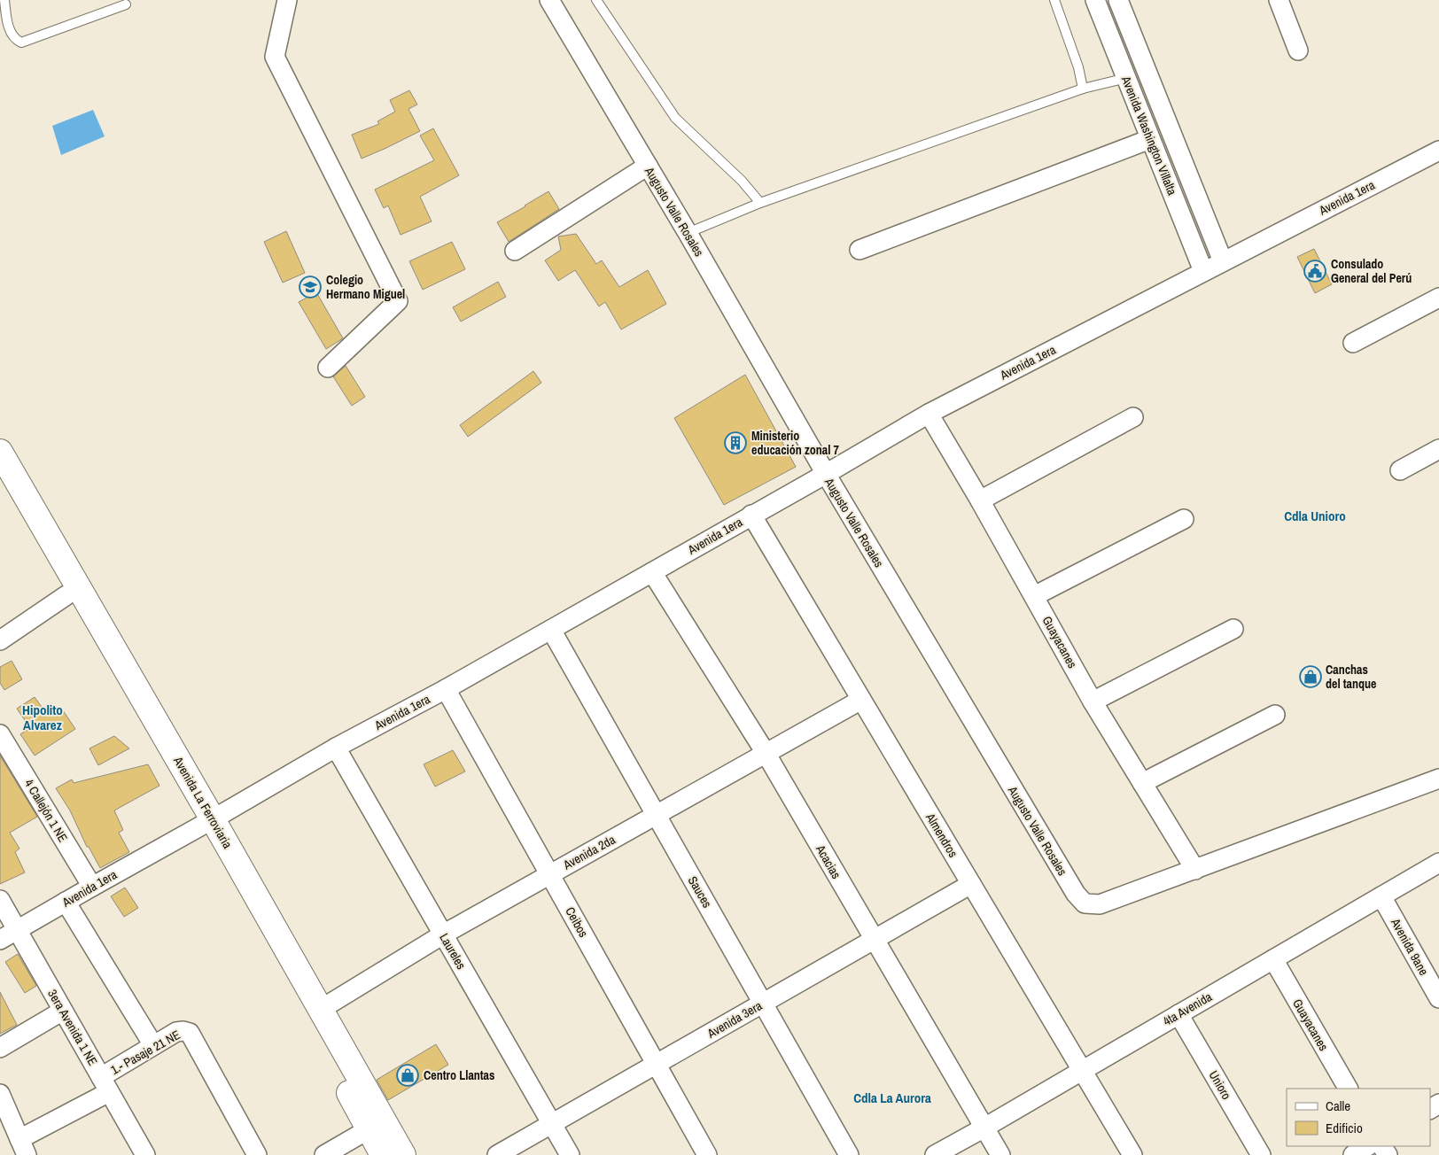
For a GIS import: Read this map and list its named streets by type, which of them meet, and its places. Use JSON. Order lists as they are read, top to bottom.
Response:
{
  "streets": {
    "main road": ["Avenida La Ferroviaria"],
    "street": [
      "Avenida Washington Villalta",
      "Avenida 1era",
      "Augusto Valle Rosales",
      "Guayacanes",
      "4 Callejón 1 NE",
      "Almendros",
      "Avenida 2da",
      "Acacias",
      "Sauces",
      "Ceibos",
      "Avenida 9ane",
      "Laureles",
      "4ta Avenida",
      "Avenida 3era",
      "3era Avenida 1 NE",
      "1.- Pasaje 21 NE",
      "Unioro"
    ]
  },
  "crossings": [
    ["Avenida Washington Villalta", "Avenida 1era"],
    ["Avenida 1era", "Augusto Valle Rosales"],
    ["Avenida 1era", "Guayacanes"],
    ["Avenida 1era", "Avenida La Ferroviaria"],
    ["Avenida 1era", "4 Callejón 1 NE"],
    ["Avenida 1era", "Almendros"],
    ["Avenida 1era", "Acacias"],
    ["Avenida 1era", "Sauces"],
    ["Avenida 1era", "Ceibos"],
    ["Avenida 1era", "Laureles"],
    ["Avenida 1era", "3era Avenida 1 NE"],
    ["Augusto Valle Rosales", "Guayacanes"],
    ["Guayacanes", "4ta Avenida"],
    ["Avenida La Ferroviaria", "Avenida 2da"],
    ["Almendros", "Avenida 2da"],
    ["Almendros", "4ta Avenida"],
    ["Almendros", "Avenida 3era"],
    ["Avenida 2da", "Acacias"],
    ["Avenida 2da", "Sauces"],
    ["Avenida 2da", "Ceibos"],
    ["Avenida 2da", "Laureles"],
    ["Acacias", "4ta Avenida"],
    ["Acacias", "Avenida 3era"],
    ["Sauces", "Avenida 3era"],
    ["Ceibos", "Avenida 3era"],
    ["Avenida 9ane", "4ta Avenida"],
    ["Laureles", "Avenida 3era"],
    ["4ta Avenida", "Unioro"],
    ["3era Avenida 1 NE", "1.- Pasaje 21 NE"]
  ],
  "districts": ["Cdla Unioro", "Hipolito Alvarez", "Cdla La Aurora"],
  "places": {
    "public building": ["Consulado General del Perú"],
    "school or university": ["Colegio Hermano Miguel"],
    "building": ["Ministerio educación zonal 7"],
    "shop": ["Canchas del tanque", "Centro Llantas"]
  },
  "legend": ["Calle", "Edificio"]
}
